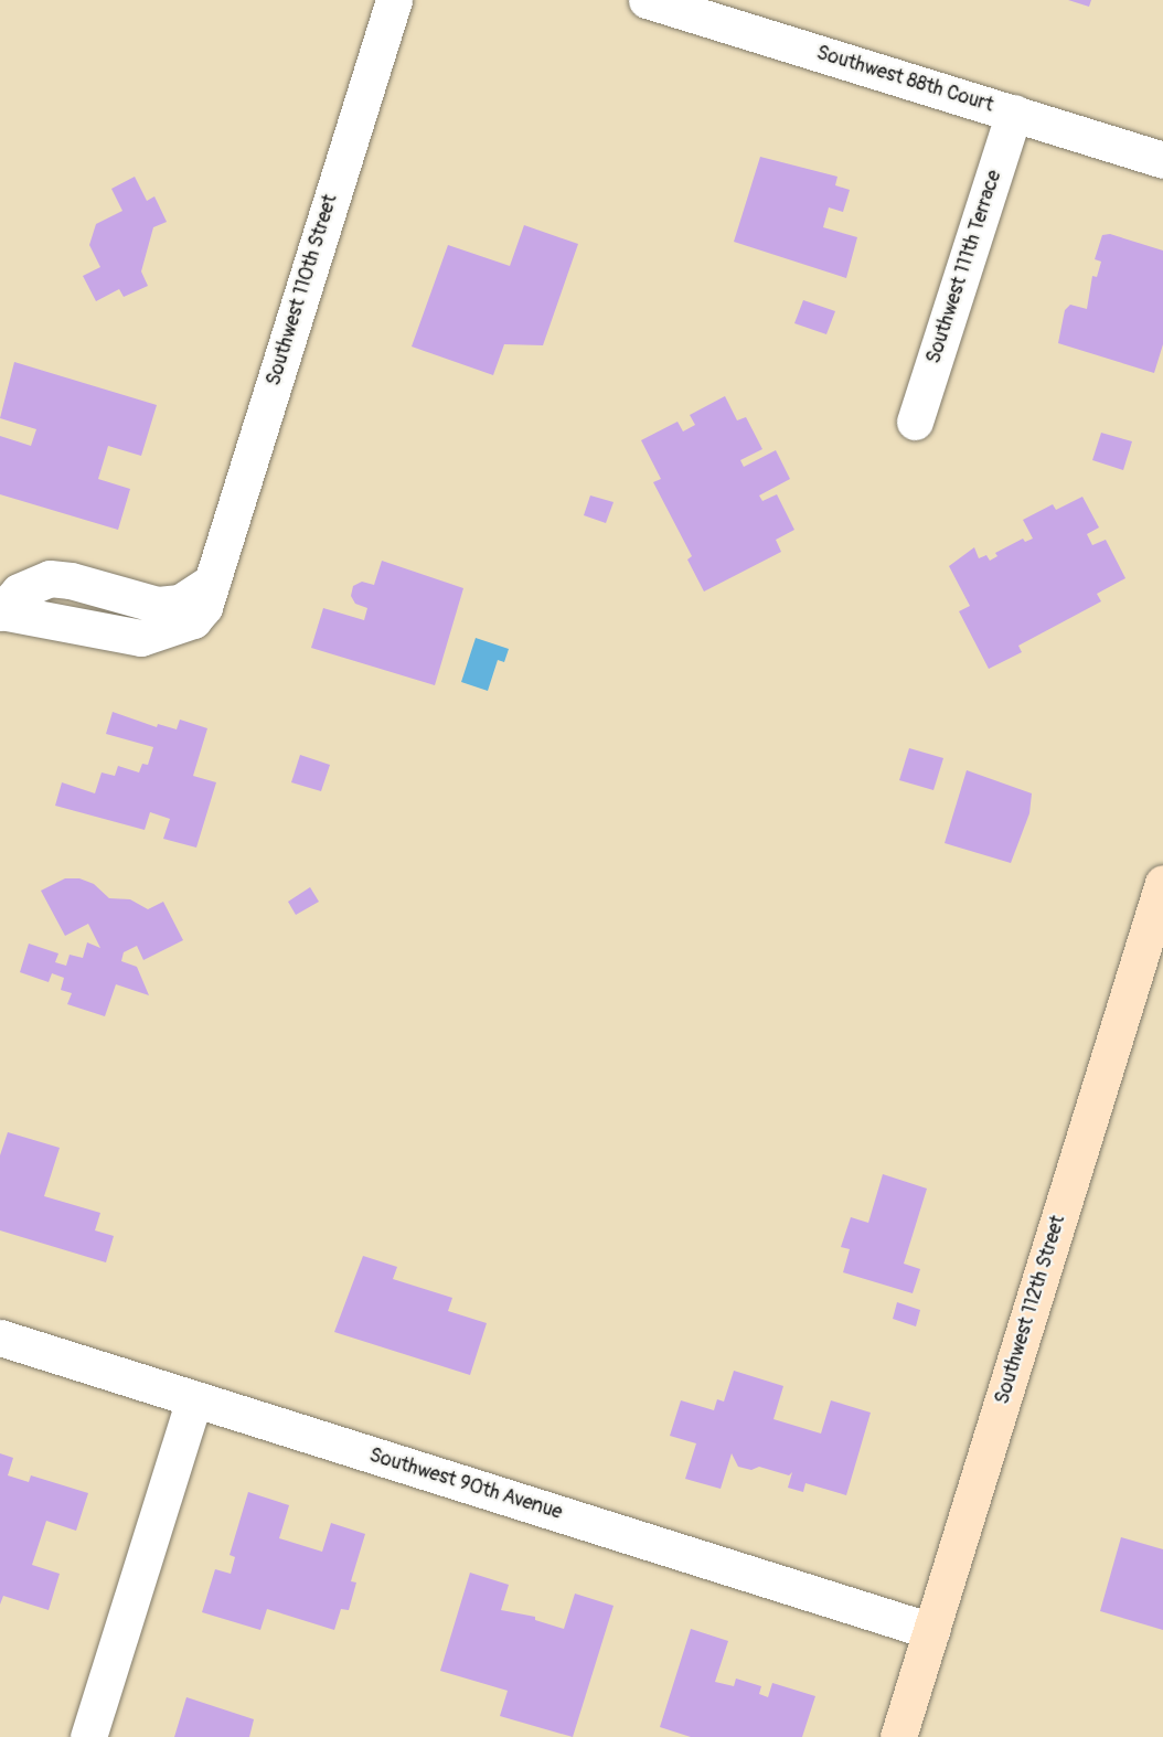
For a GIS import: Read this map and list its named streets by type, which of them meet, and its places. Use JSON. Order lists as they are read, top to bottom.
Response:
{
  "streets": {
    "main road": ["Southwest 112th Street"],
    "street": [
      "Southwest 88th Court",
      "Southwest 111th Terrace",
      "Southwest 110th Street",
      "Southwest 90th Avenue"
    ]
  },
  "crossings": [
    ["Southwest 88th Court", "Southwest 111th Terrace"],
    ["Southwest 112th Street", "Southwest 90th Avenue"]
  ]
}
